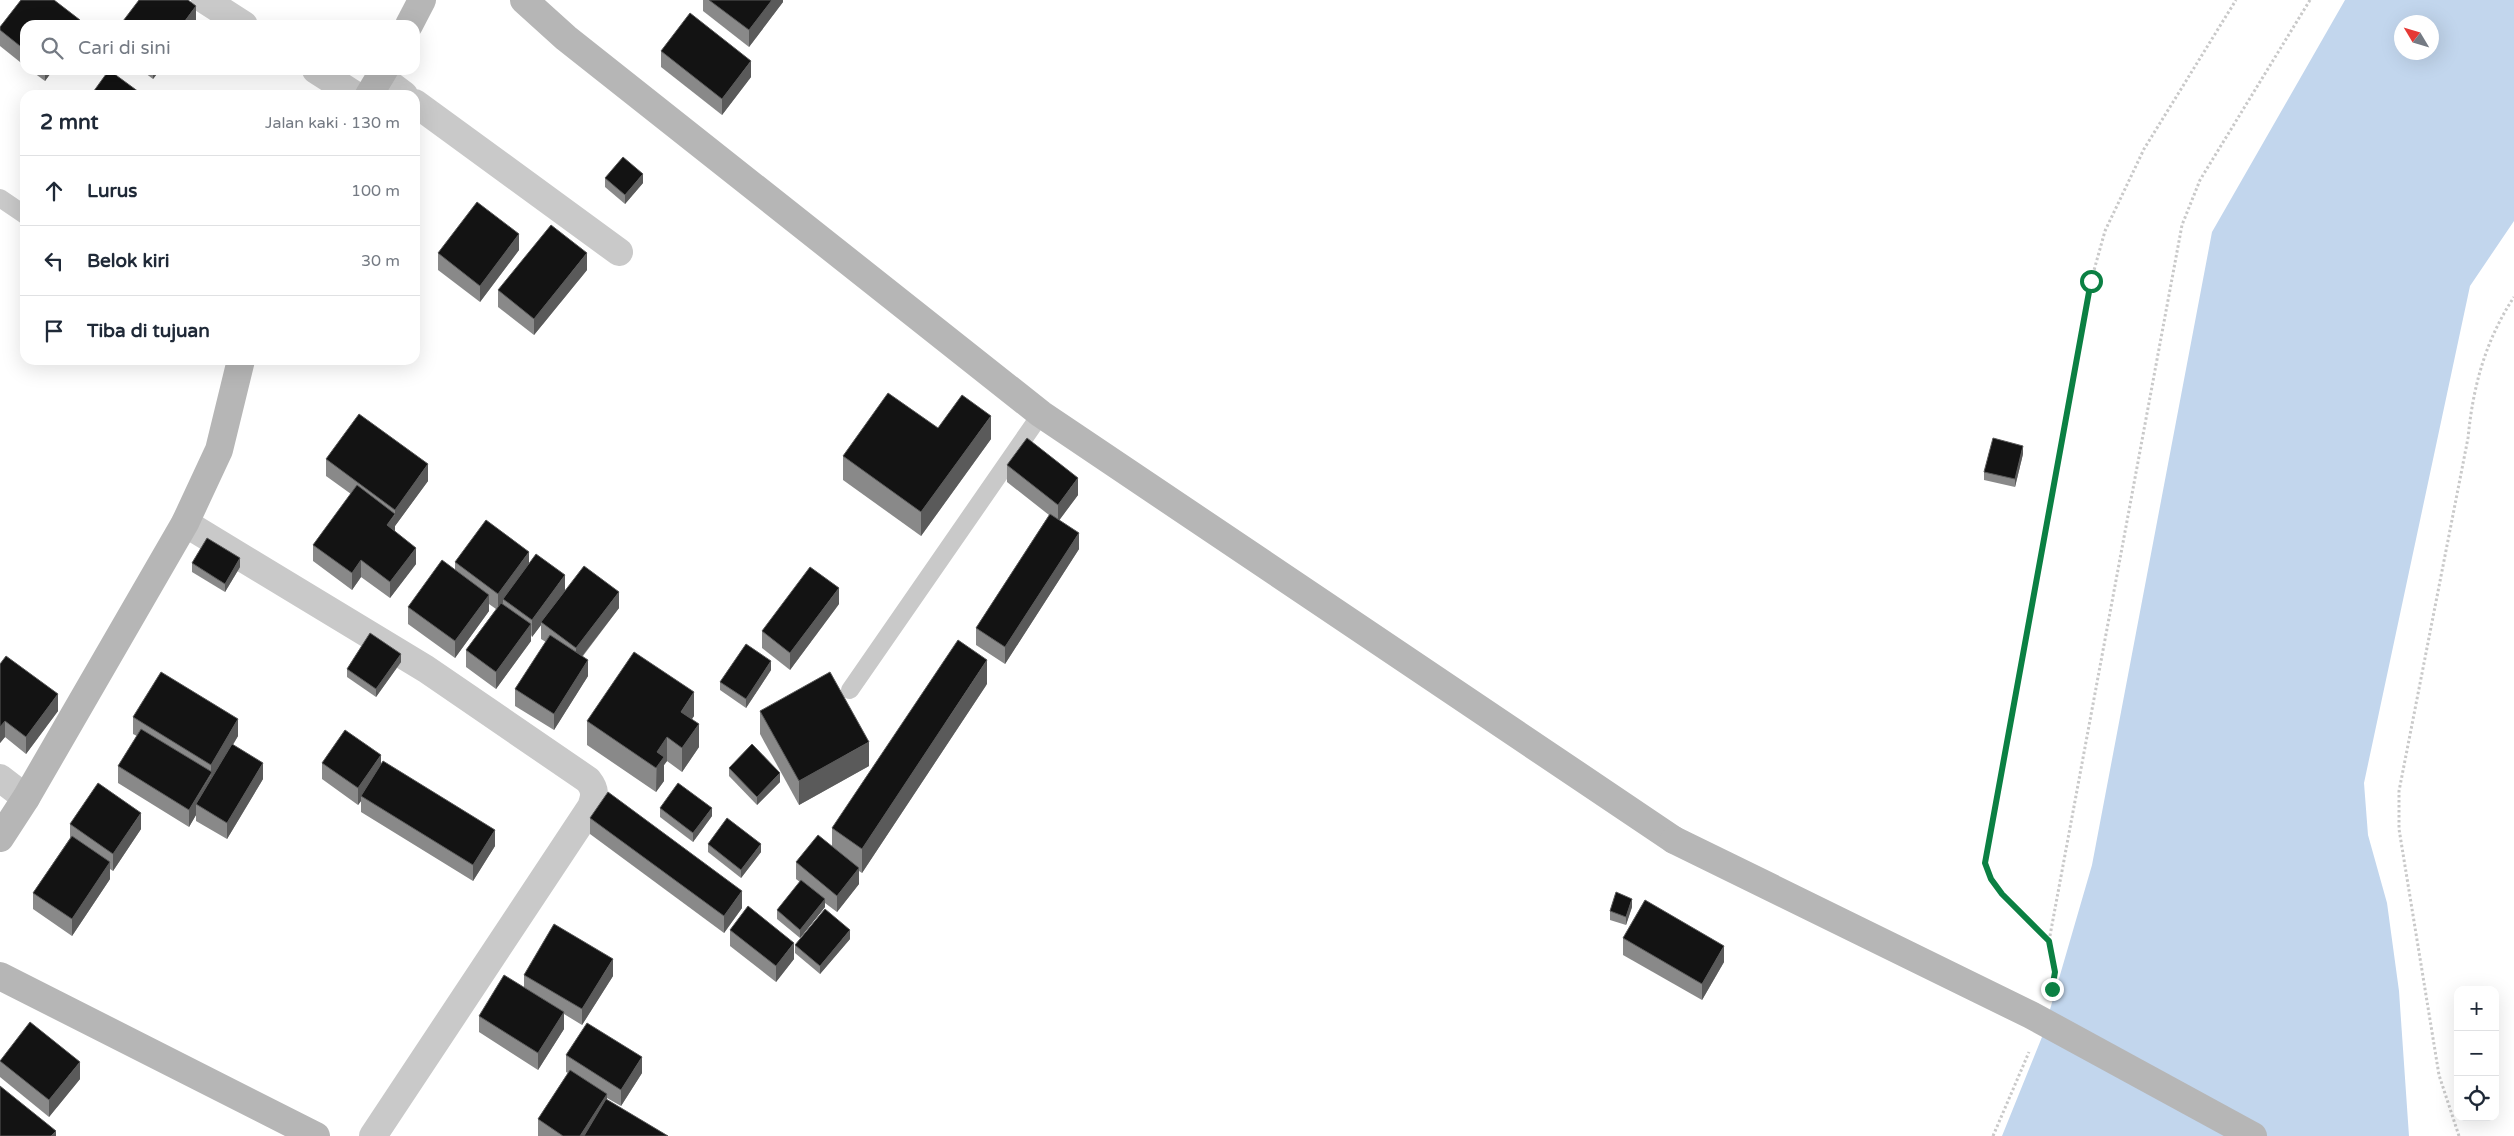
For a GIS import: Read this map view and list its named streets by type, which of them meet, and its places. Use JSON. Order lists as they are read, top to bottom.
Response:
{
  "north": "top left",
  "page": {
    "search": "Cari di sini",
    "heading": ["2 mnt", "Jalan kaki · 130 m"],
    "list": [
      ["Lurus", "100 m"],
      ["Belok kiri", "30 m"],
      "Tiba di tujuan"
    ],
    "map_buttons": ["+", "−"]
  }
}
